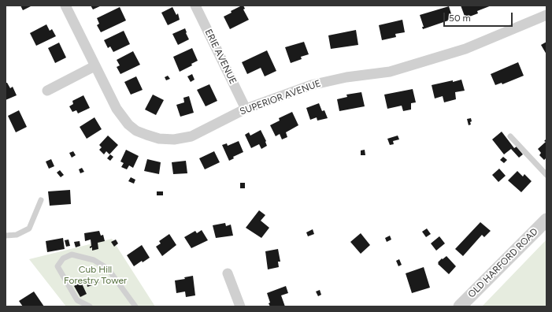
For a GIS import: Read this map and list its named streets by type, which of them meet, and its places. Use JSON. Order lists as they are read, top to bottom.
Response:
{
  "streets": {
    "street": ["ERIE AVENUE", "SUPERIOR AVENUE", "OLD HARFORD ROAD"]
  },
  "crossings": [
    ["ERIE AVENUE", "SUPERIOR AVENUE"]
  ],
  "parks": ["Cub Hill Forestry Tower"],
  "scale_bar": "50 m"
}
